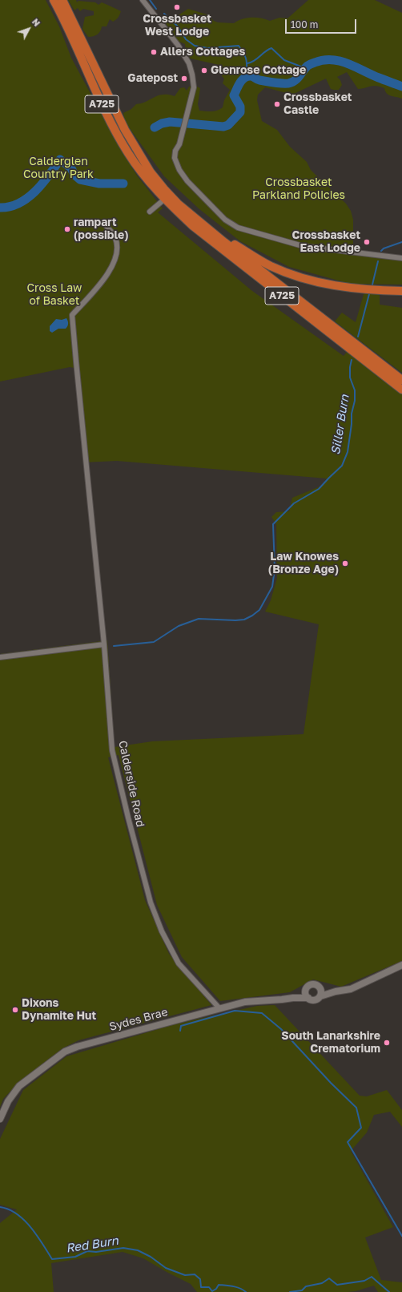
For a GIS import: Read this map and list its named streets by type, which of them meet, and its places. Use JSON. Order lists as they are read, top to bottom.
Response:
{
  "streets": {
    "highway": ["A725"],
    "street": ["Calderside Road", "Sydes Brae"]
  },
  "crossings": [
    ["Calderside Road", "Sydes Brae"]
  ],
  "water": ["Siller Burn", "Red Burn"],
  "parks": ["Calderglen Country Park", "Crossbasket Parkland Policies", "Cross Law of Basket"],
  "places": [
    "Crossbasket West Lodge",
    "Allers Cottages",
    "Glenrose Cottage",
    "Gatepost",
    "Crossbasket Castle",
    "rampart (possible)",
    "Crossbasket East Lodge",
    "Law Knowes (Bronze Age)",
    "Dixons Dynamite Hut",
    "South Lanarkshire Crematorium"
  ],
  "scale_bar": "100 m",
  "north": "top right"
}
